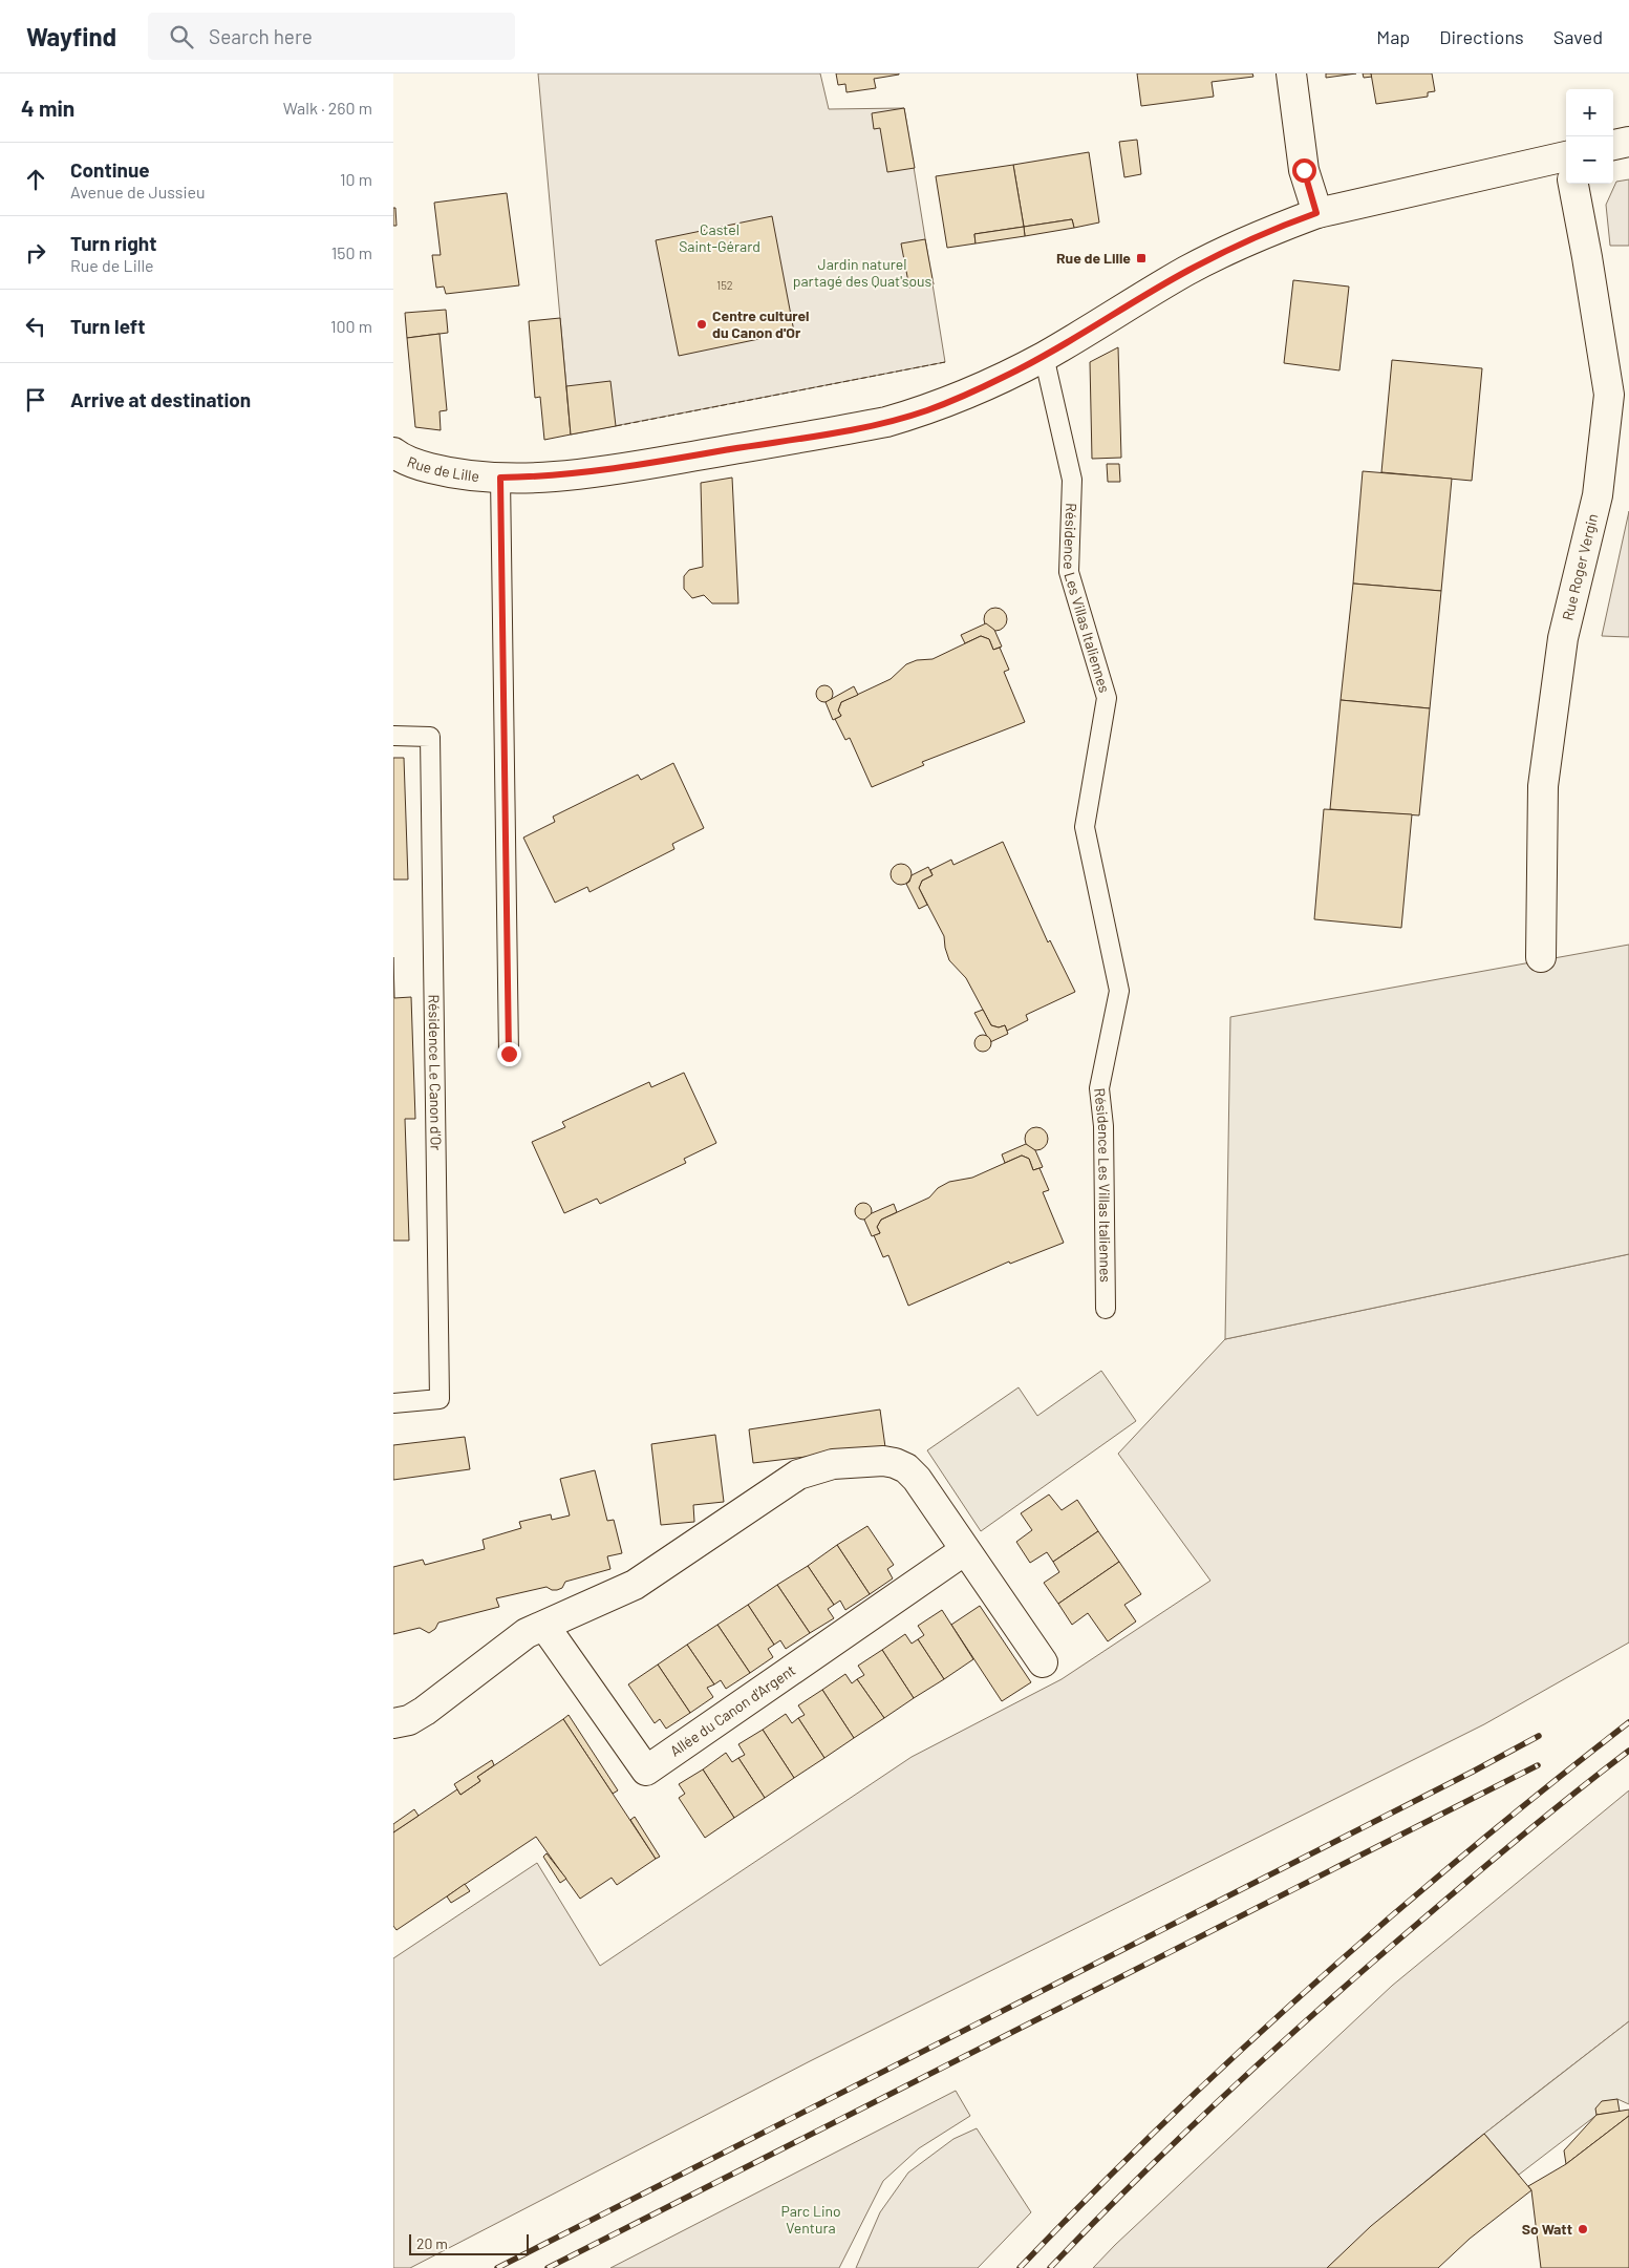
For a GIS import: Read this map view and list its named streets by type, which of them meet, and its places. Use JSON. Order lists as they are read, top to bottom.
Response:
{
  "streets": {
    "street": ["Rue de Lille", "Rue Roger Vergin", "Allée du Canon d'Argent"],
    "lane": ["Résidence Les Villas Italiennes", "Résidence Le Canon d'Or"]
  },
  "crossings": [
    ["Rue de Lille", "Résidence Les Villas Italiennes"]
  ],
  "parks": ["Castel Saint-Gérard", "Jardin naturel partagé des Quat'sous", "Parc Lino Ventura"],
  "places": {
    "transit": ["Rue de Lille"],
    "other": ["Centre culturel du Canon d'Or", "So Watt"]
  },
  "house_numbers": ["152"],
  "scale_bar": "20 m",
  "page": {
    "header": "Wayfind",
    "search": "Search here",
    "nav": ["Map", "Directions", "Saved"],
    "heading": ["4 min", "Walk · 260 m"],
    "map_buttons": ["+", "−"],
    "list": [
      ["Continue", "Avenue de Jussieu", "10 m"],
      ["Turn right", "Rue de Lille", "150 m"],
      ["Turn left", "100 m"],
      "Arrive at destination"
    ],
    "scale": "20 m"
  }
}
